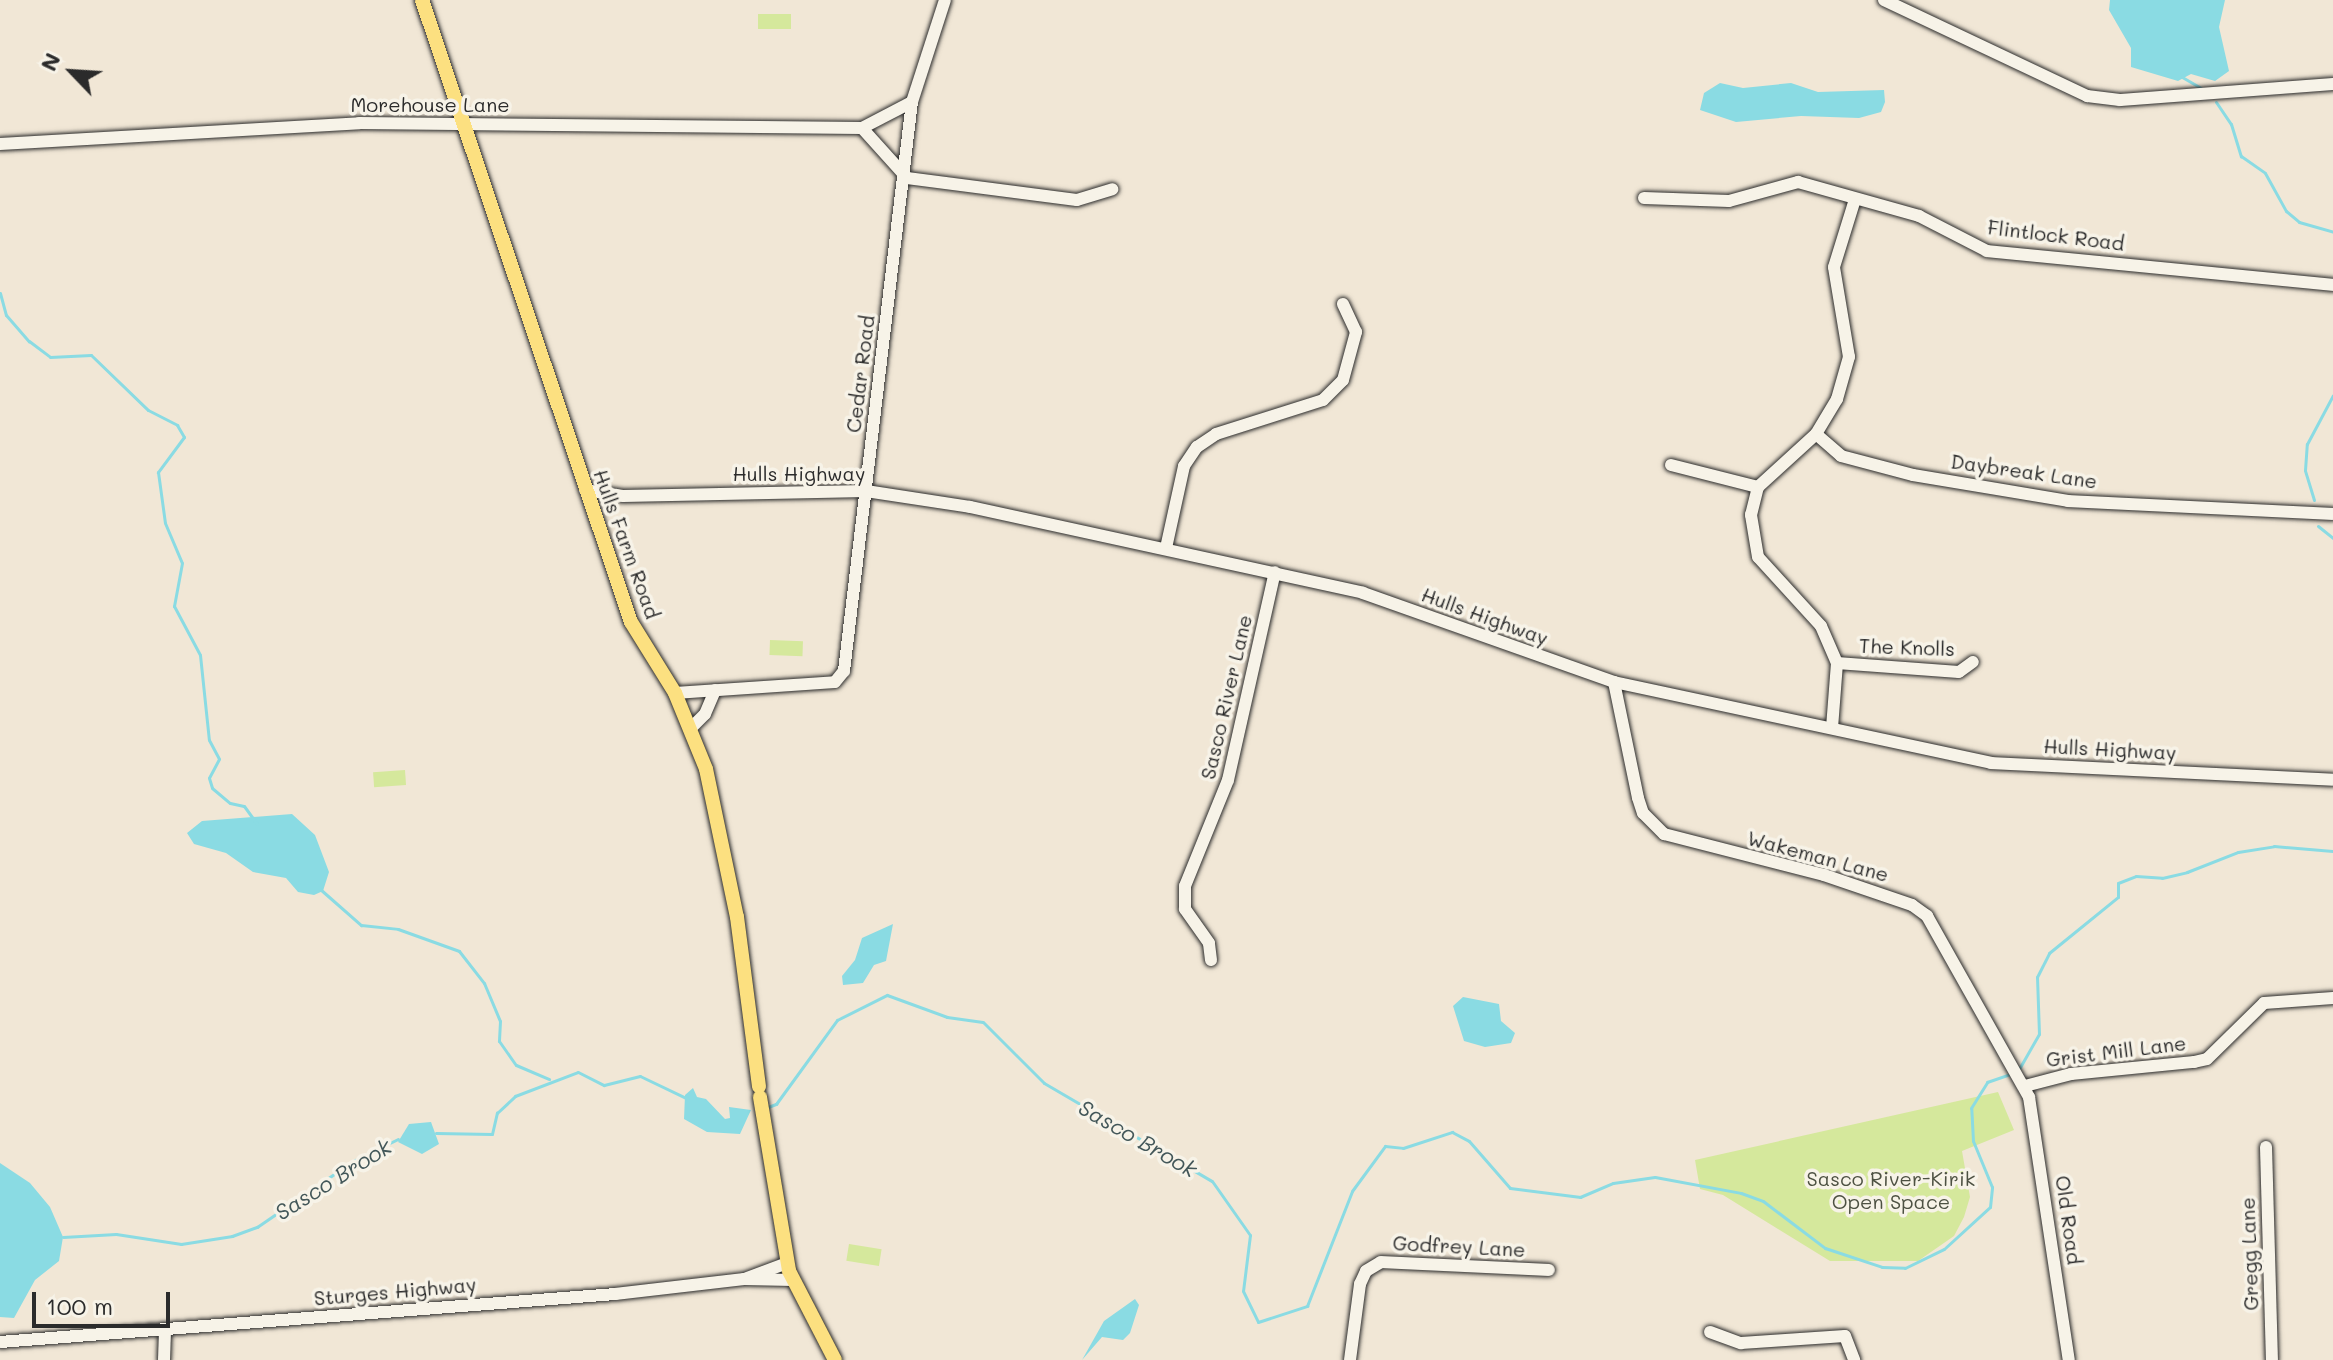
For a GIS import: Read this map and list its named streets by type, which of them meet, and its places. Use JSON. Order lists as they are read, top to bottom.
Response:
{
  "streets": {
    "main road": ["Hulls Farm Road"],
    "street": [
      "Morehouse Lane",
      "Flintlock Road",
      "Cedar Road",
      "Daybreak Lane",
      "Hulls Highway",
      "The Knolls",
      "Sasco River Lane",
      "Wakeman Lane",
      "Grist Mill Lane",
      "Old Road",
      "Godfrey Lane",
      "Gregg Lane",
      "Sturges Highway"
    ]
  },
  "crossings": [
    ["Morehouse Lane", "Cedar Road"],
    ["Morehouse Lane", "Hulls Farm Road"],
    ["Cedar Road", "Hulls Highway"],
    ["Cedar Road", "Hulls Farm Road"],
    ["Hulls Highway", "Hulls Farm Road"],
    ["Hulls Highway", "Sasco River Lane"],
    ["Hulls Highway", "Wakeman Lane"],
    ["Hulls Farm Road", "Sturges Highway"],
    ["Wakeman Lane", "Grist Mill Lane"],
    ["Wakeman Lane", "Old Road"],
    ["Grist Mill Lane", "Old Road"]
  ],
  "water": ["Sasco Brook"],
  "parks": ["Sasco River-Kirik Open Space"],
  "scale_bar": "100 m",
  "north": "top left"
}
